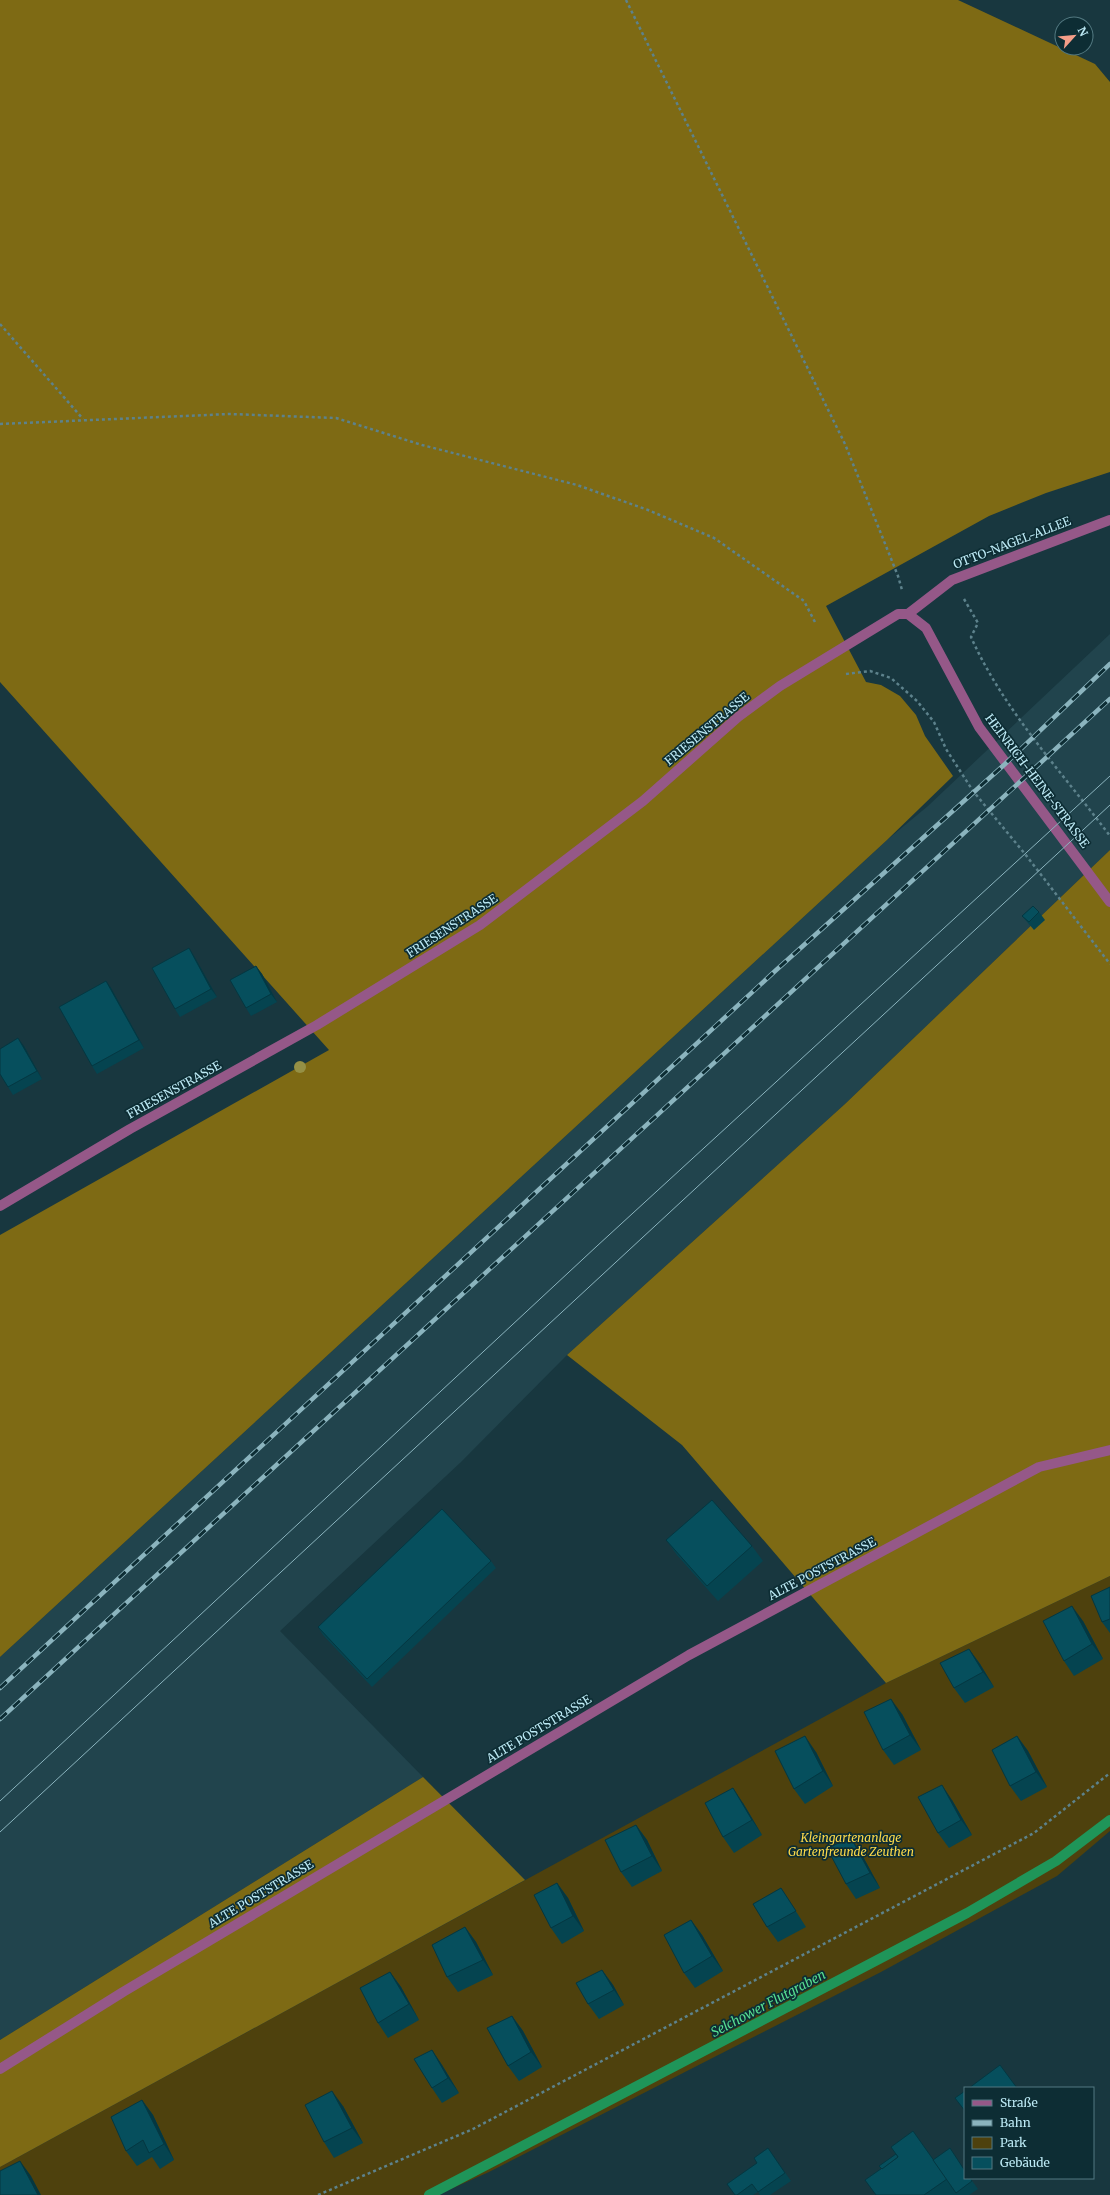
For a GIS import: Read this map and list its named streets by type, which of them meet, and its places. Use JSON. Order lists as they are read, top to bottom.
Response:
{
  "streets": {
    "street": [
      "OTTO-NAGEL-ALLEE",
      "FRIESENSTRASSE",
      "HEINRICH-HEINE-STRASSE",
      "ALTE POSTSTRASSE"
    ]
  },
  "crossings": [
    ["OTTO-NAGEL-ALLEE", "FRIESENSTRASSE"],
    ["OTTO-NAGEL-ALLEE", "HEINRICH-HEINE-STRASSE"],
    ["FRIESENSTRASSE", "HEINRICH-HEINE-STRASSE"]
  ],
  "water": ["Selchower Flutgraben"],
  "parks": ["Kleingartenanlage Gartenfreunde Zeuthen"],
  "legend": [
    "Straße",
    "Bahn",
    "Park",
    "Gebäude"
  ],
  "north": "top right"
}
